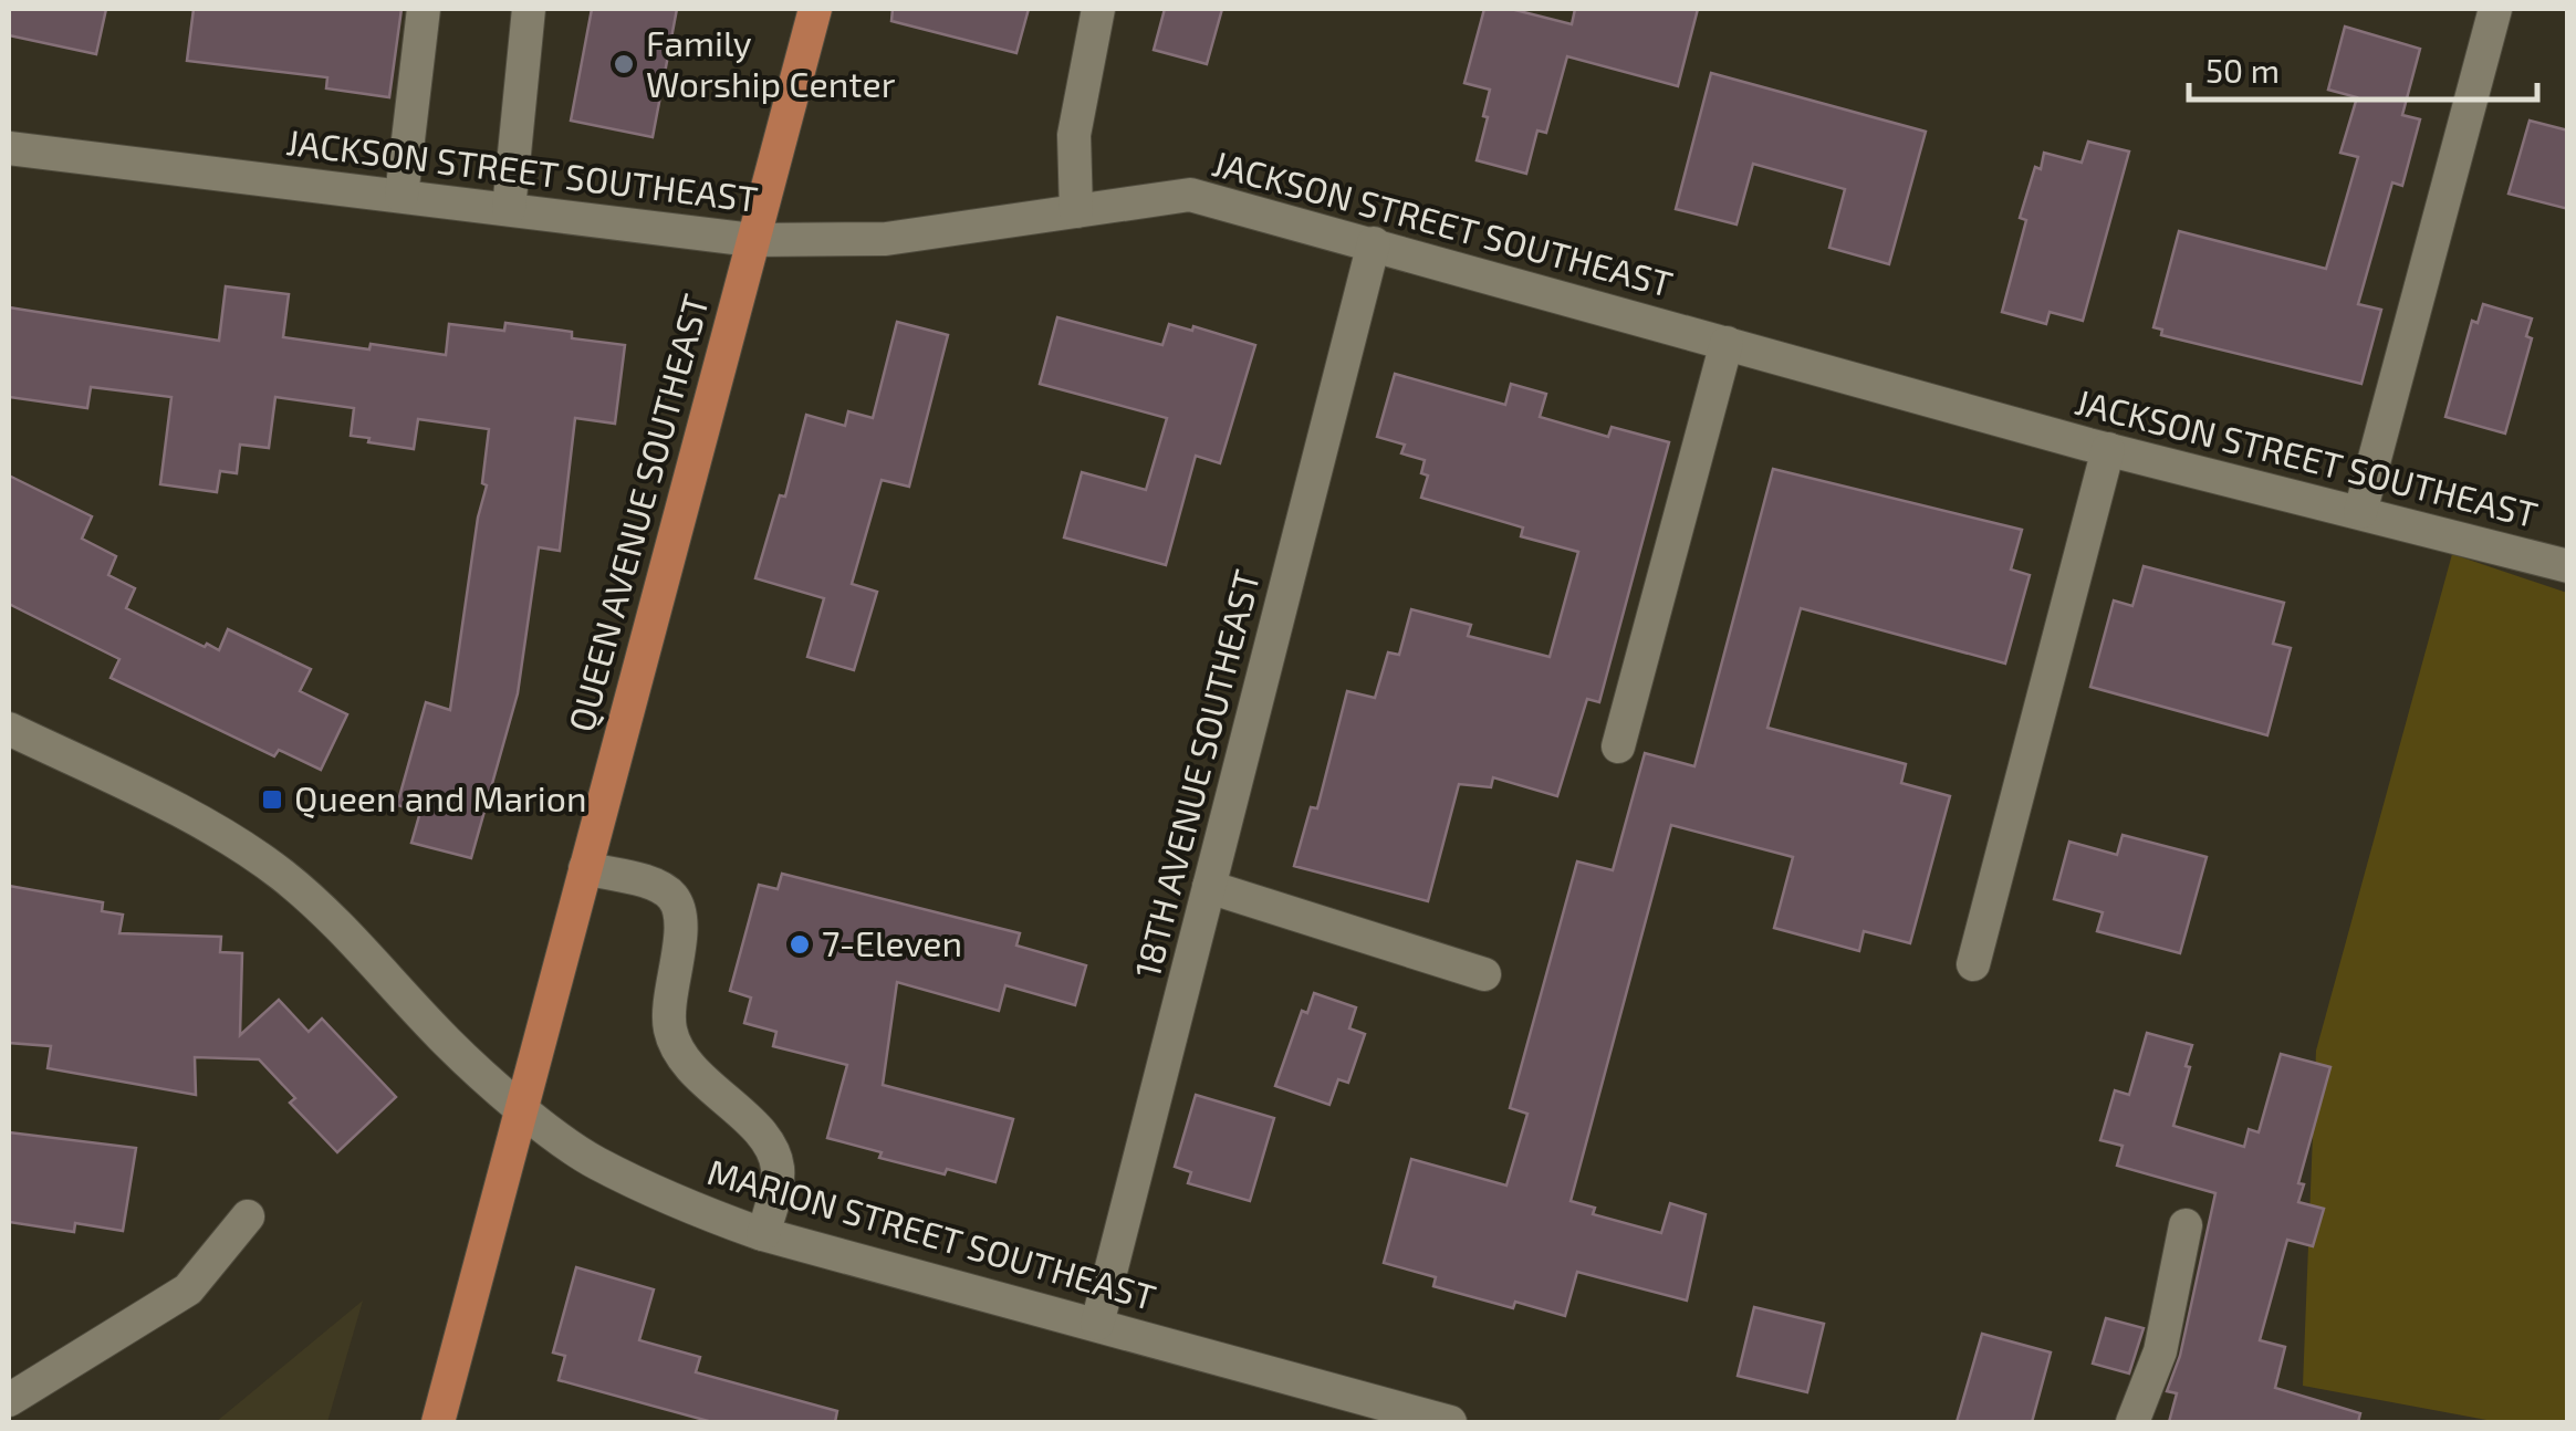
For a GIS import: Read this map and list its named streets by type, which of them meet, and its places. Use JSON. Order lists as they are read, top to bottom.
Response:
{
  "streets": {
    "main road": ["QUEEN AVENUE SOUTHEAST"],
    "street": ["JACKSON STREET SOUTHEAST", "18TH AVENUE SOUTHEAST", "MARION STREET SOUTHEAST"]
  },
  "crossings": [
    ["JACKSON STREET SOUTHEAST", "QUEEN AVENUE SOUTHEAST"],
    ["JACKSON STREET SOUTHEAST", "18TH AVENUE SOUTHEAST"],
    ["QUEEN AVENUE SOUTHEAST", "MARION STREET SOUTHEAST"],
    ["18TH AVENUE SOUTHEAST", "MARION STREET SOUTHEAST"]
  ],
  "places": {
    "other": ["Family Worship Center", "7-Eleven"],
    "transit": ["Queen and Marion"]
  },
  "scale_bar": "50 m"
}
